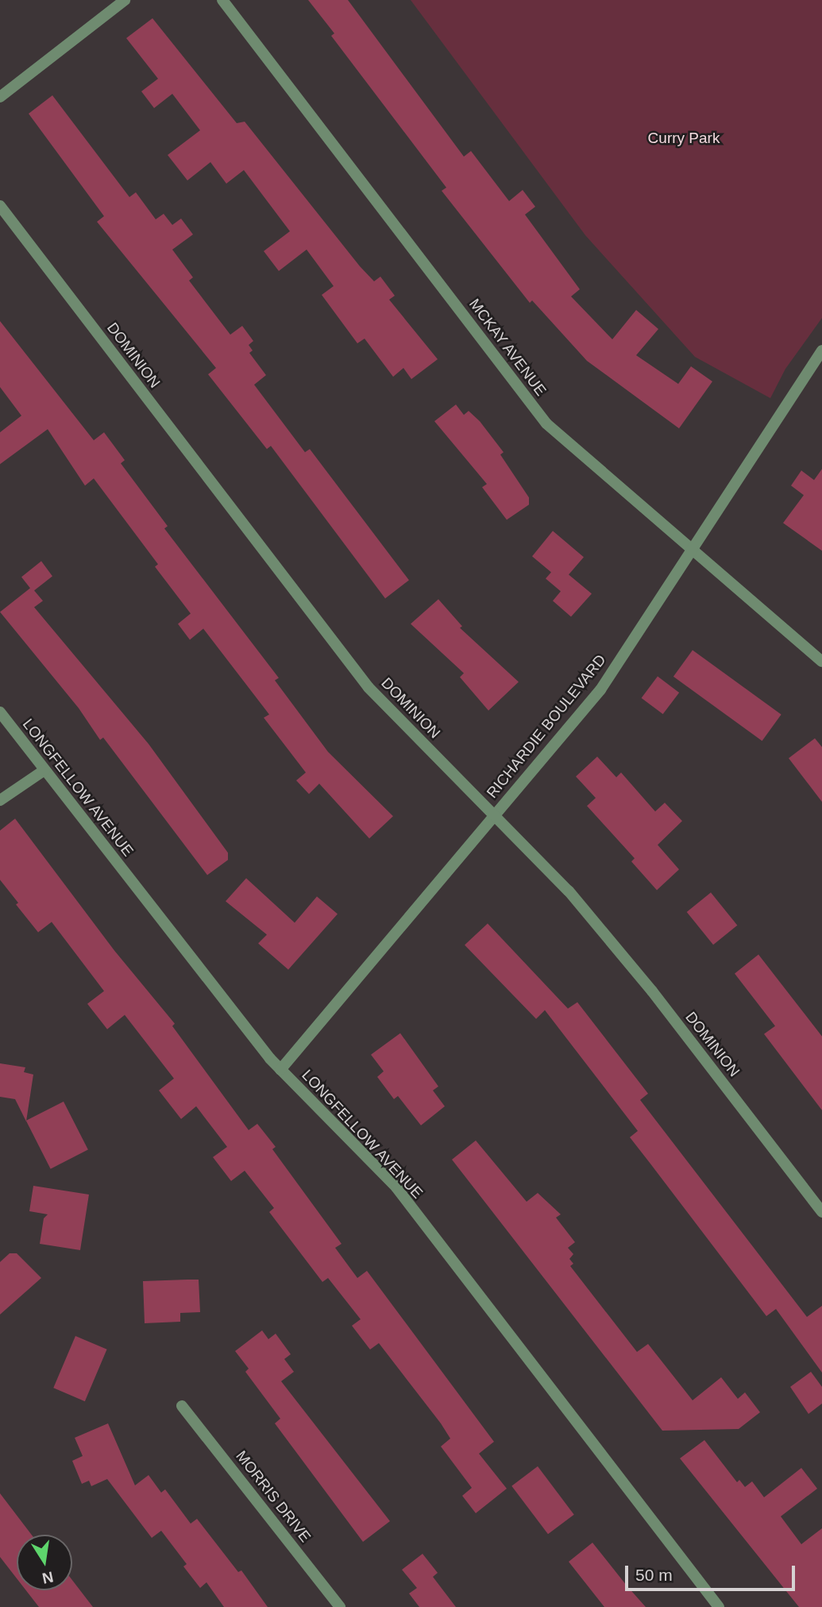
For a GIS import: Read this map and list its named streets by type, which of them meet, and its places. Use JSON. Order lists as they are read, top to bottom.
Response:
{
  "streets": {
    "street": [
      "MCKAY AVENUE",
      "DOMINION",
      "RICHARDIE BOULEVARD",
      "LONGFELLOW AVENUE",
      "MORRIS DRIVE"
    ]
  },
  "crossings": [
    ["MCKAY AVENUE", "RICHARDIE BOULEVARD"],
    ["DOMINION", "RICHARDIE BOULEVARD"],
    ["RICHARDIE BOULEVARD", "LONGFELLOW AVENUE"]
  ],
  "parks": ["Curry Park"],
  "scale_bar": "50 m",
  "north": "bottom"
}
